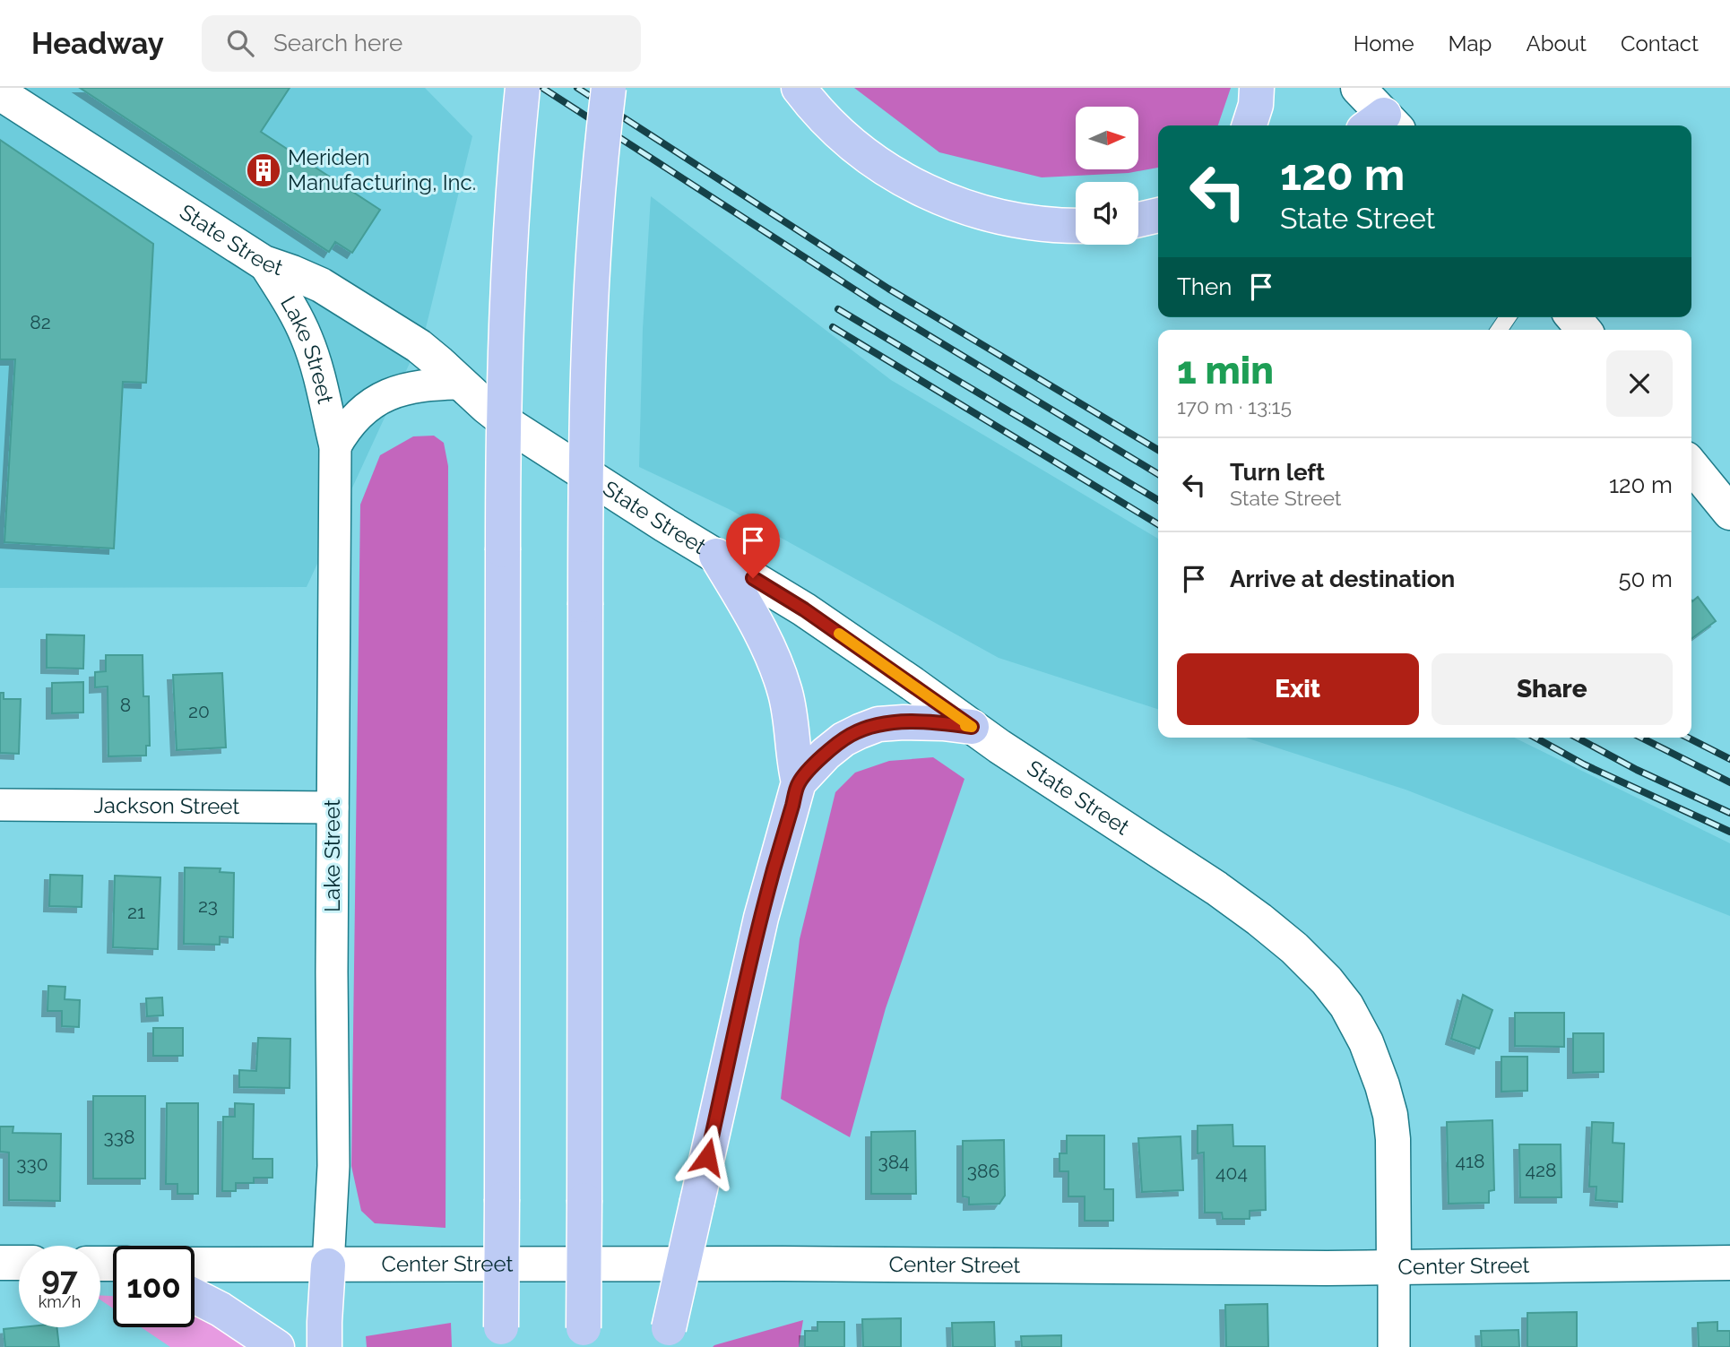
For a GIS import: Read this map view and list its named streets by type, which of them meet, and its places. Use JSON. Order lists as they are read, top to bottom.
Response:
{
  "streets": {
    "main road": ["State Street", "Center Street"],
    "street": ["Lake Street", "Jackson Street"]
  },
  "crossings": [
    ["State Street", "Lake Street"],
    ["State Street", "Center Street"],
    ["Lake Street", "Jackson Street"],
    ["Lake Street", "Center Street"]
  ],
  "places": {
    "building": ["Meriden Manufacturing, Inc."]
  },
  "house_numbers": [
    "82",
    "8",
    "20",
    "23",
    "21",
    "338",
    "418",
    "384",
    "330",
    "428",
    "386",
    "404"
  ],
  "north": "right",
  "page": {
    "header": "Headway",
    "search": "Search here",
    "nav": [
      "Home",
      "Map",
      "About",
      "Contact"
    ],
    "turn": ["120 m", "State Street"],
    "then": "Then",
    "heading": ["1 min", "170 m · 13:15"],
    "list": [
      {
        "name": "Turn left",
        "note": "State Street",
        "value": "120 m"
      },
      {
        "name": "Arrive at destination",
        "value": "50 m"
      }
    ],
    "buttons": ["Exit", "Share"],
    "speed": "97 km/h",
    "limit": "100"
  }
}
